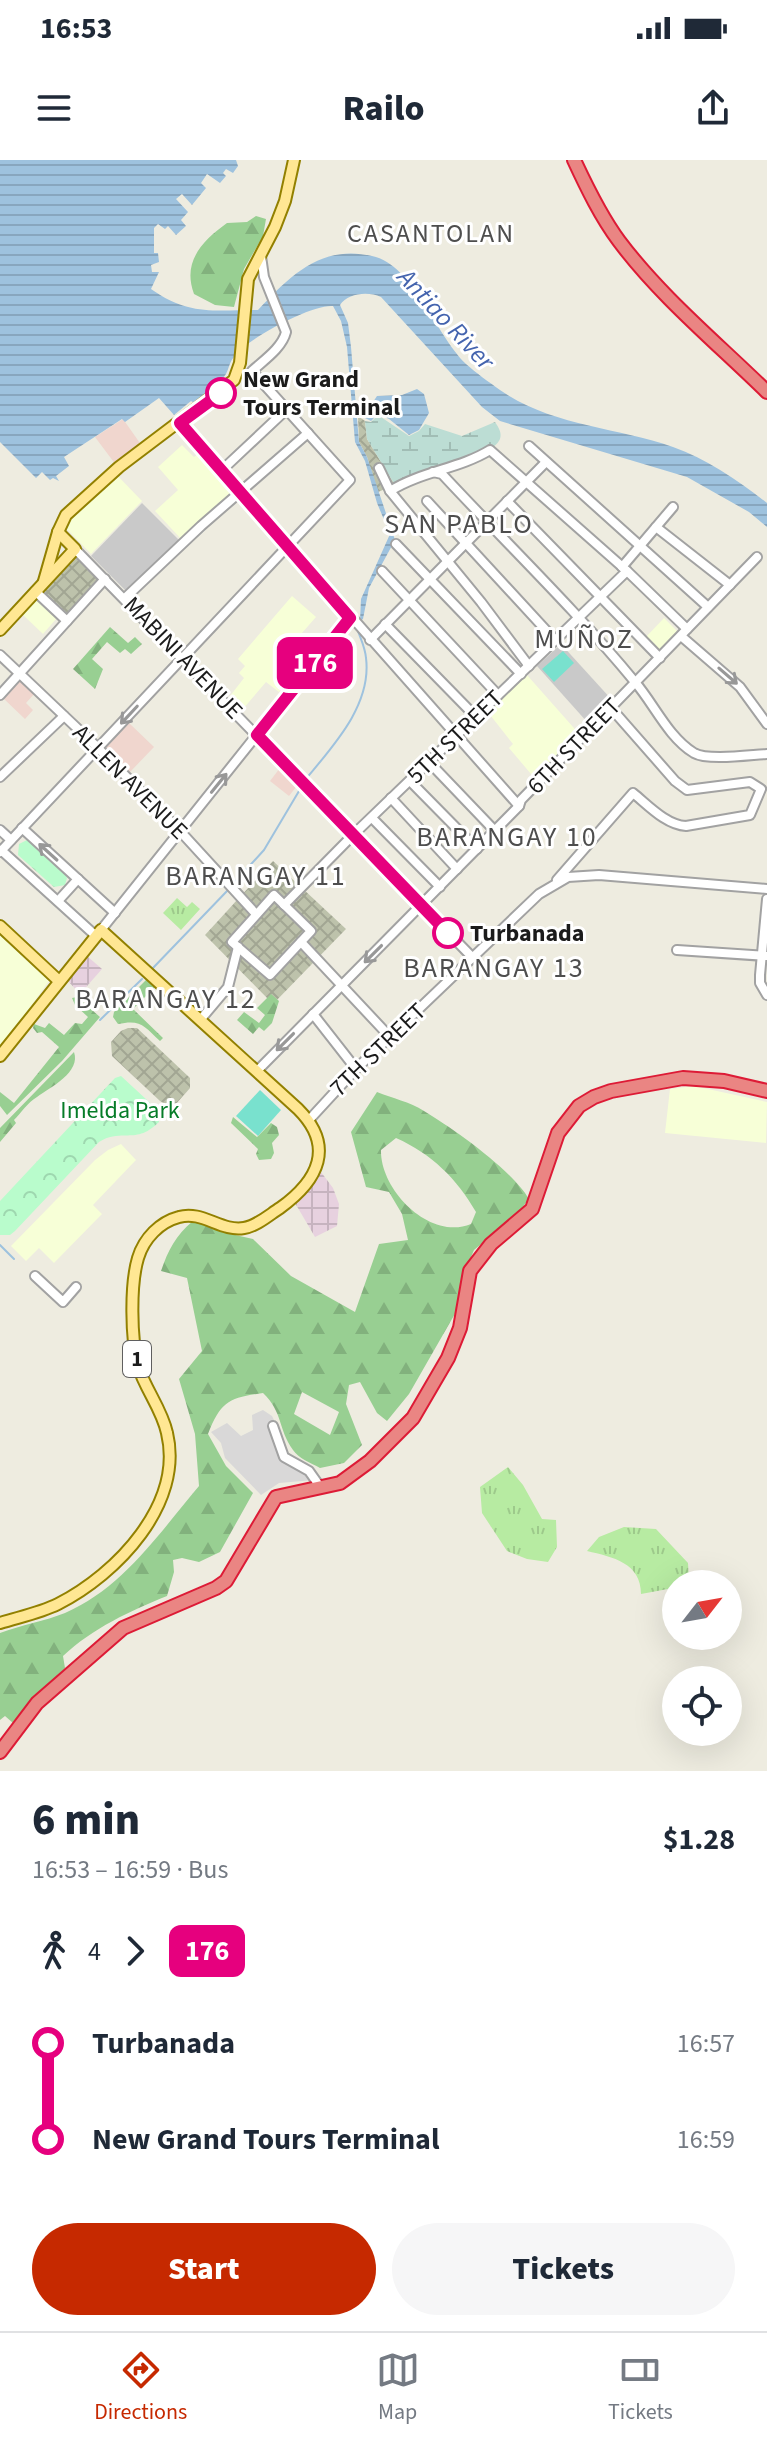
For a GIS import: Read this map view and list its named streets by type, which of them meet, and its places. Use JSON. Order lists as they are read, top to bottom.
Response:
{
  "streets": {
    "main road": ["MABINI AVENUE", "1"],
    "street": [
      "5TH STREET",
      "6TH STREET",
      "ALLEN AVENUE",
      "7TH STREET"
    ]
  },
  "crossings": [
    ["MABINI AVENUE", "5TH STREET"],
    ["MABINI AVENUE", "6TH STREET"],
    ["MABINI AVENUE", "7TH STREET"],
    ["6TH STREET", "1"],
    ["7TH STREET", "1"]
  ],
  "districts": [
    "CASANTOLAN",
    "SAN PABLO",
    "MUÑOZ",
    "BARANGAY 10",
    "BARANGAY 11",
    "BARANGAY 13",
    "BARANGAY 12"
  ],
  "water": ["Antiao River"],
  "parks": ["Imelda Park"],
  "places": ["New Grand Tours Terminal", "Turbanada"],
  "lines": ["bus line 176"],
  "north": "top right",
  "page": {
    "status": "16:53",
    "header": "Railo",
    "on_map": "176",
    "heading": ["6 min", "16:53 – 16:59 · Bus", "$1.28"],
    "legs": ["4", "176"],
    "list": [
      {
        "name": "Turbanada",
        "value": "16:57"
      },
      {
        "name": "New Grand Tours Terminal",
        "value": "16:59"
      }
    ],
    "buttons": ["Start", "Tickets"],
    "tabs": ["Directions", "Map", "Tickets"]
  }
}
